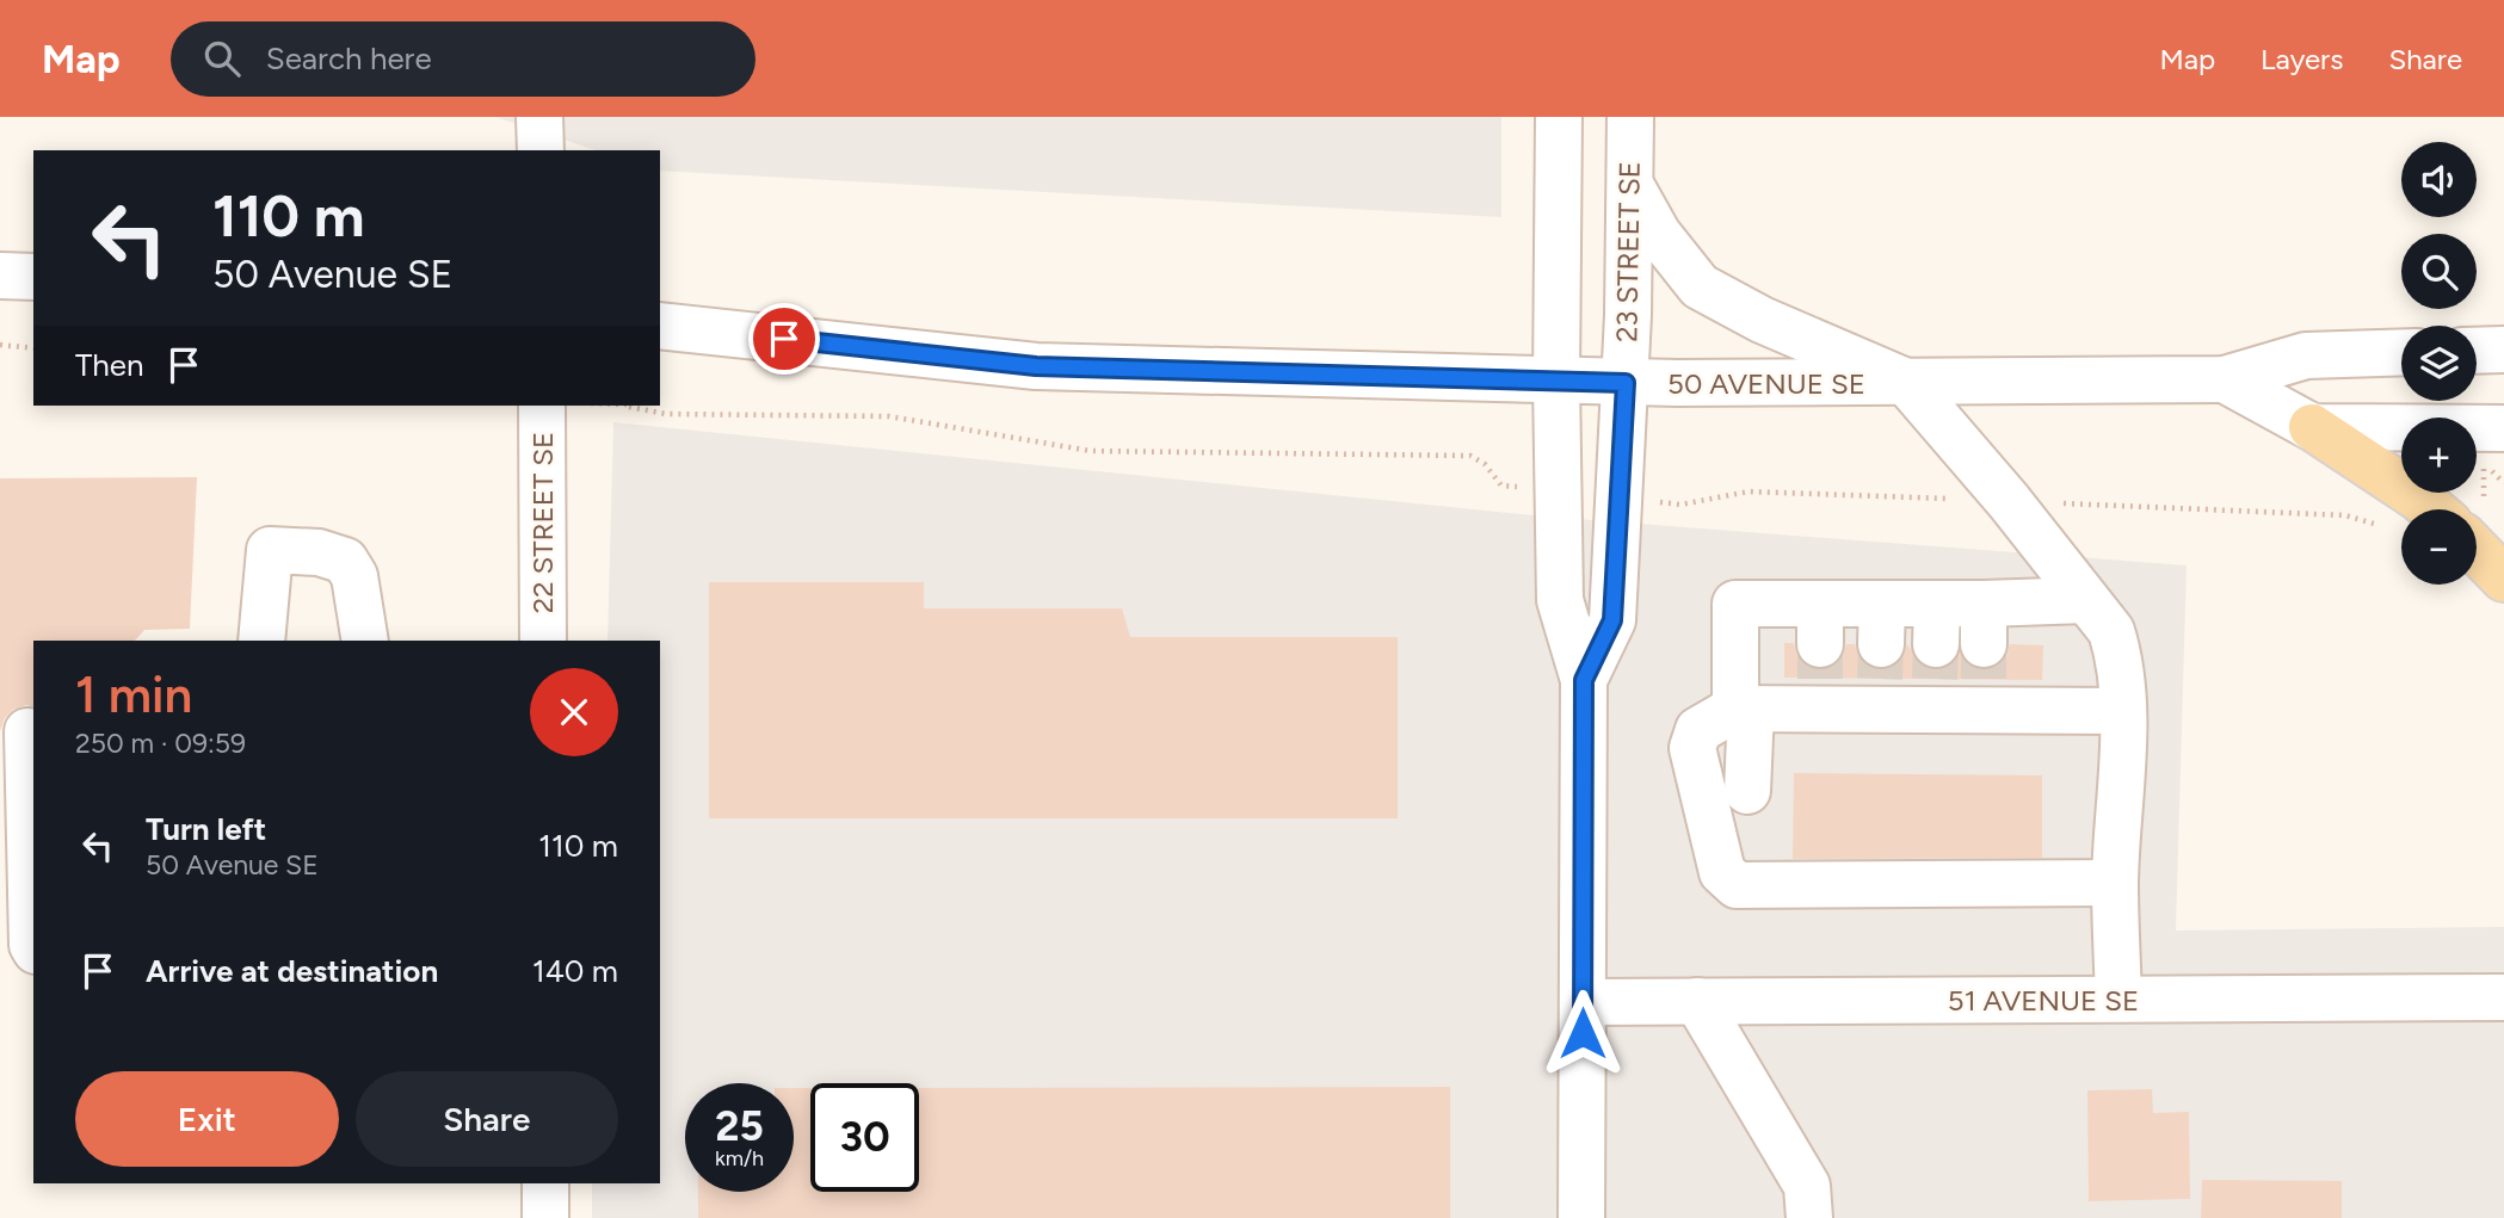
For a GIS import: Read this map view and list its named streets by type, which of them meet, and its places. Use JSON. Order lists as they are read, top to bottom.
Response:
{
  "streets": {
    "street": [
      "23 STREET SE",
      "50 AVENUE SE",
      "22 STREET SE",
      "51 AVENUE SE"
    ]
  },
  "crossings": [
    ["23 STREET SE", "50 AVENUE SE"],
    ["23 STREET SE", "51 AVENUE SE"]
  ],
  "page": {
    "header": "Map",
    "search": "Search here",
    "nav": ["Map", "Layers", "Share"],
    "map_buttons": ["+", "−"],
    "turn": ["110 m", "50 Avenue SE"],
    "then": "Then",
    "heading": ["1 min", "250 m · 09:59"],
    "list": [
      {
        "name": "Turn left",
        "note": "50 Avenue SE",
        "value": "110 m"
      },
      {
        "name": "Arrive at destination",
        "value": "140 m"
      }
    ],
    "buttons": ["Exit", "Share"],
    "speed": "25 km/h",
    "limit": "30"
  }
}
